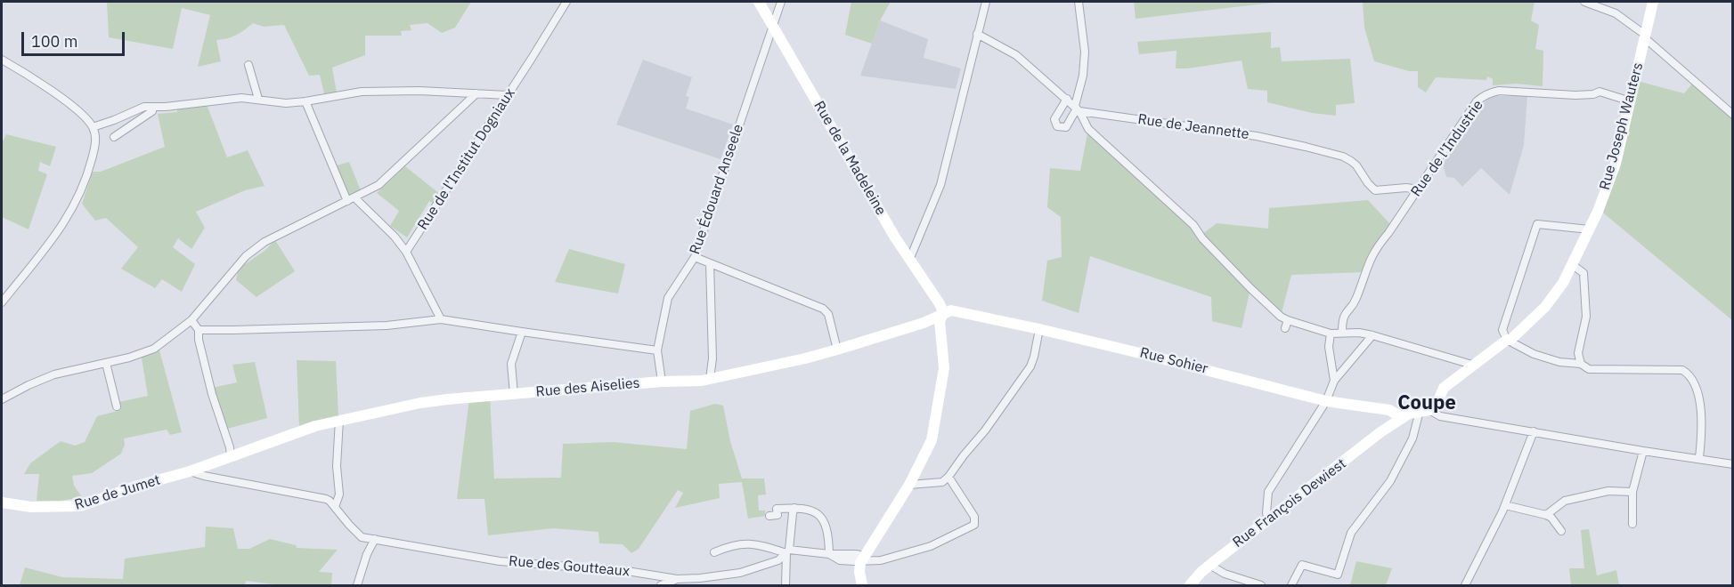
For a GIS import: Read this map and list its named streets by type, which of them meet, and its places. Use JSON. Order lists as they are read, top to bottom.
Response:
{
  "streets": {
    "street": [
      "Rue Joseph Wauters",
      "Rue de Jeannette",
      "Rue de l'Industrie",
      "Rue de la Madeleine",
      "Rue de l'Institut Dogniaux",
      "Rue Édouard Anseele",
      "Rue Sohier",
      "Rue des Aiselies",
      "Rue de Jumet",
      "Rue François Dewiest",
      "Rue des Goutteaux"
    ]
  },
  "crossings": [
    ["Rue Joseph Wauters", "Rue de l'Industrie"],
    ["Rue Joseph Wauters", "Rue François Dewiest"],
    ["Rue de Jeannette", "Rue de l'Industrie"],
    ["Rue de la Madeleine", "Rue Édouard Anseele"],
    ["Rue de la Madeleine", "Rue Sohier"],
    ["Rue de la Madeleine", "Rue des Aiselies"],
    ["Rue Édouard Anseele", "Rue des Aiselies"],
    ["Rue Sohier", "Rue des Aiselies"],
    ["Rue Sohier", "Rue François Dewiest"],
    ["Rue des Aiselies", "Rue de Jumet"]
  ],
  "districts": ["Coupe"],
  "scale_bar": "100 m"
}
